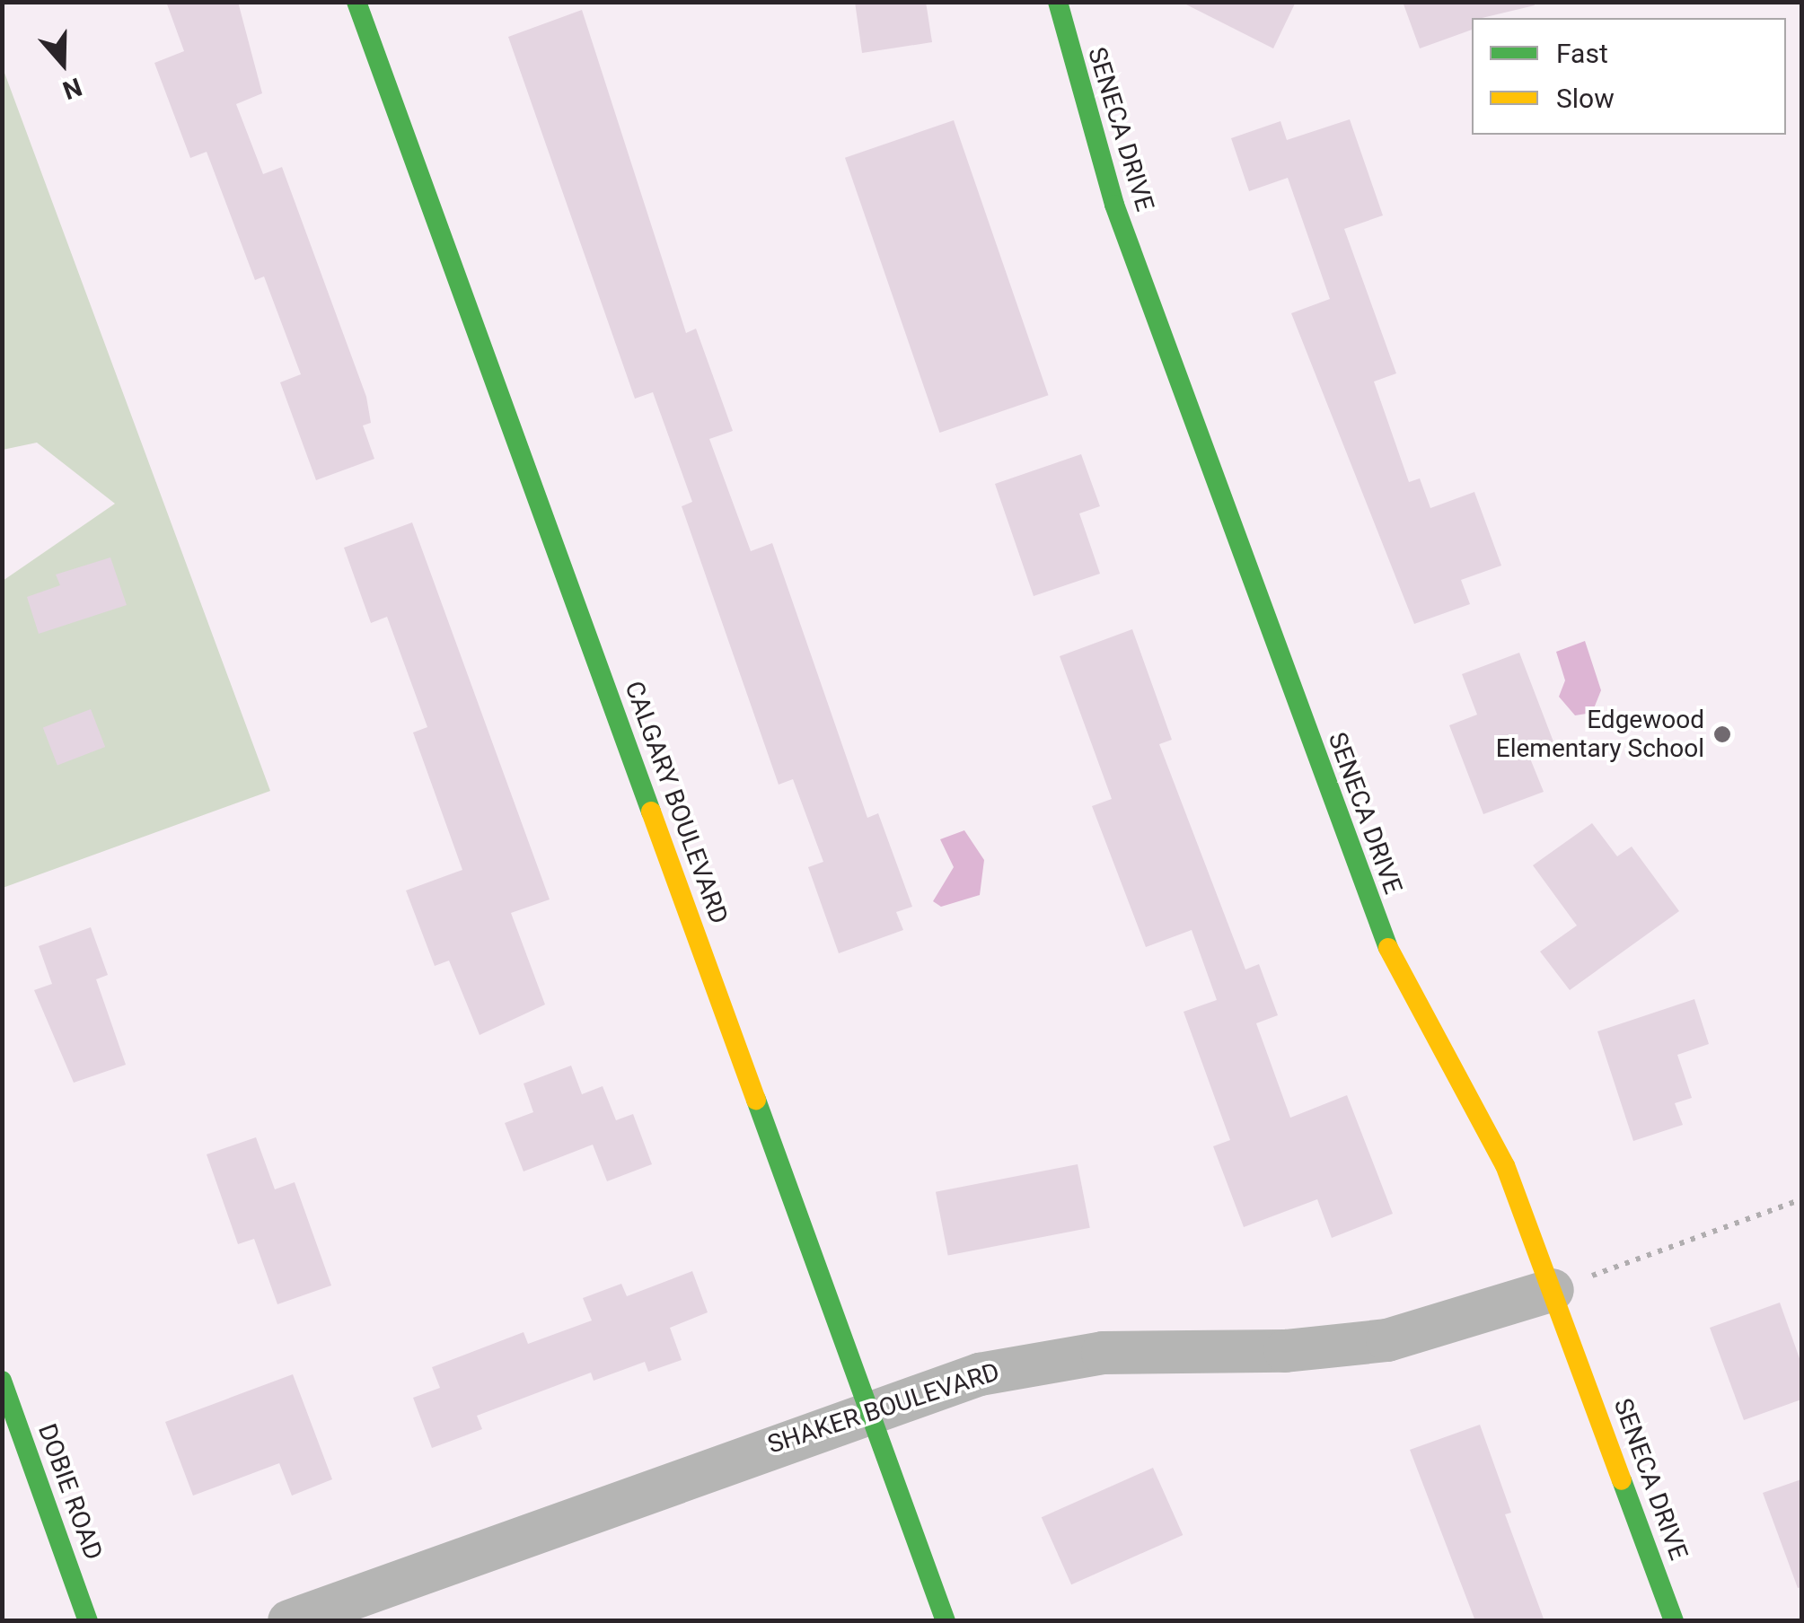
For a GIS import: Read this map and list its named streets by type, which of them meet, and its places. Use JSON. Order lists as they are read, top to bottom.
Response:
{
  "streets": {
    "street": [
      "SENECA DRIVE",
      "CALGARY BOULEVARD",
      "SHAKER BOULEVARD",
      "DOBIE ROAD"
    ]
  },
  "crossings": [
    ["SENECA DRIVE", "SHAKER BOULEVARD"],
    ["CALGARY BOULEVARD", "SHAKER BOULEVARD"]
  ],
  "places": ["Edgewood Elementary School"],
  "legend": ["Fast", "Slow"],
  "north": "bottom"
}
